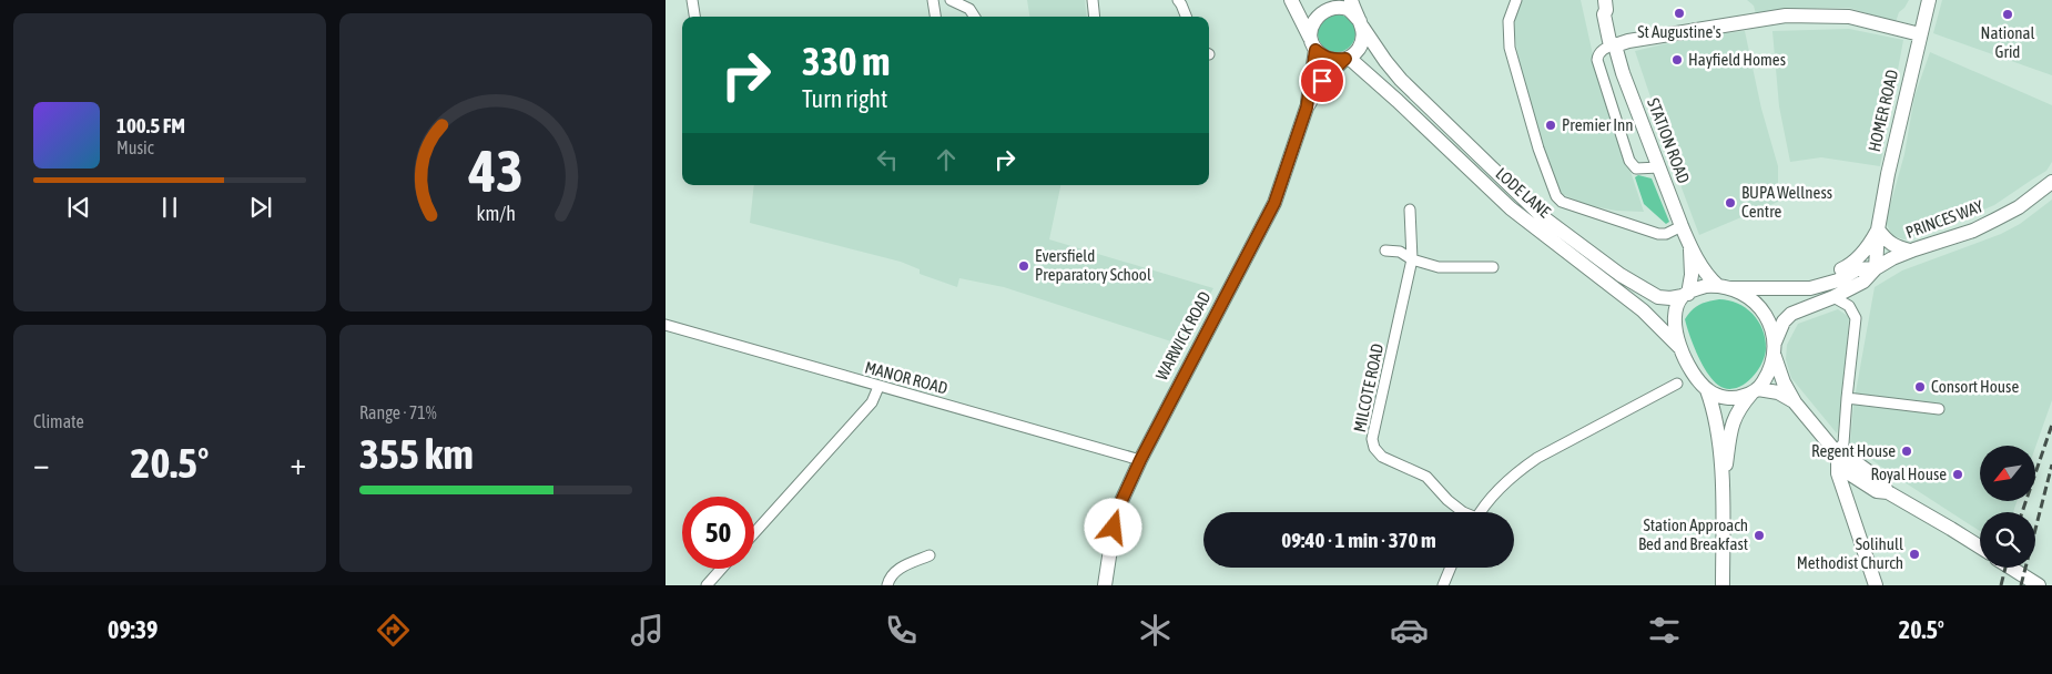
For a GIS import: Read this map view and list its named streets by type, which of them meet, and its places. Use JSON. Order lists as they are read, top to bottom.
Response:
{
  "streets": {
    "main road": [
      "HOMER ROAD",
      "STATION ROAD",
      "LODE LANE",
      "PRINCES WAY",
      "WARWICK ROAD"
    ],
    "street": ["MANOR ROAD", "MILCOTE ROAD"]
  },
  "crossings": [
    ["HOMER ROAD", "PRINCES WAY"],
    ["STATION ROAD", "LODE LANE"],
    ["STATION ROAD", "PRINCES WAY"],
    ["LODE LANE", "PRINCES WAY"],
    ["LODE LANE", "WARWICK ROAD"],
    ["WARWICK ROAD", "MANOR ROAD"]
  ],
  "places": [
    "St Augustine's",
    "National Grid",
    "Hayfield Homes",
    "Premier Inn",
    "BUPA Wellness Centre",
    "Eversfield Preparatory School",
    "Consort House",
    "Regent House",
    "Royal House",
    "Station Approach Bed and Breakfast",
    "Solihull Methodist Church"
  ],
  "north": "bottom left",
  "page": {
    "turn": ["330 m", "Turn right"],
    "song": ["100.5 FM", "Music"],
    "tile": [
      "Climate",
      ["Range · 71%", "355 km"]
    ],
    "heat": ["−", "20.5°", "+"],
    "limit": "50",
    "trip": "09:40 · 1 min · 370 m",
    "tabs": ["09:39", "20.5°"],
    "gauge": ["43", "km/h"]
  }
}
